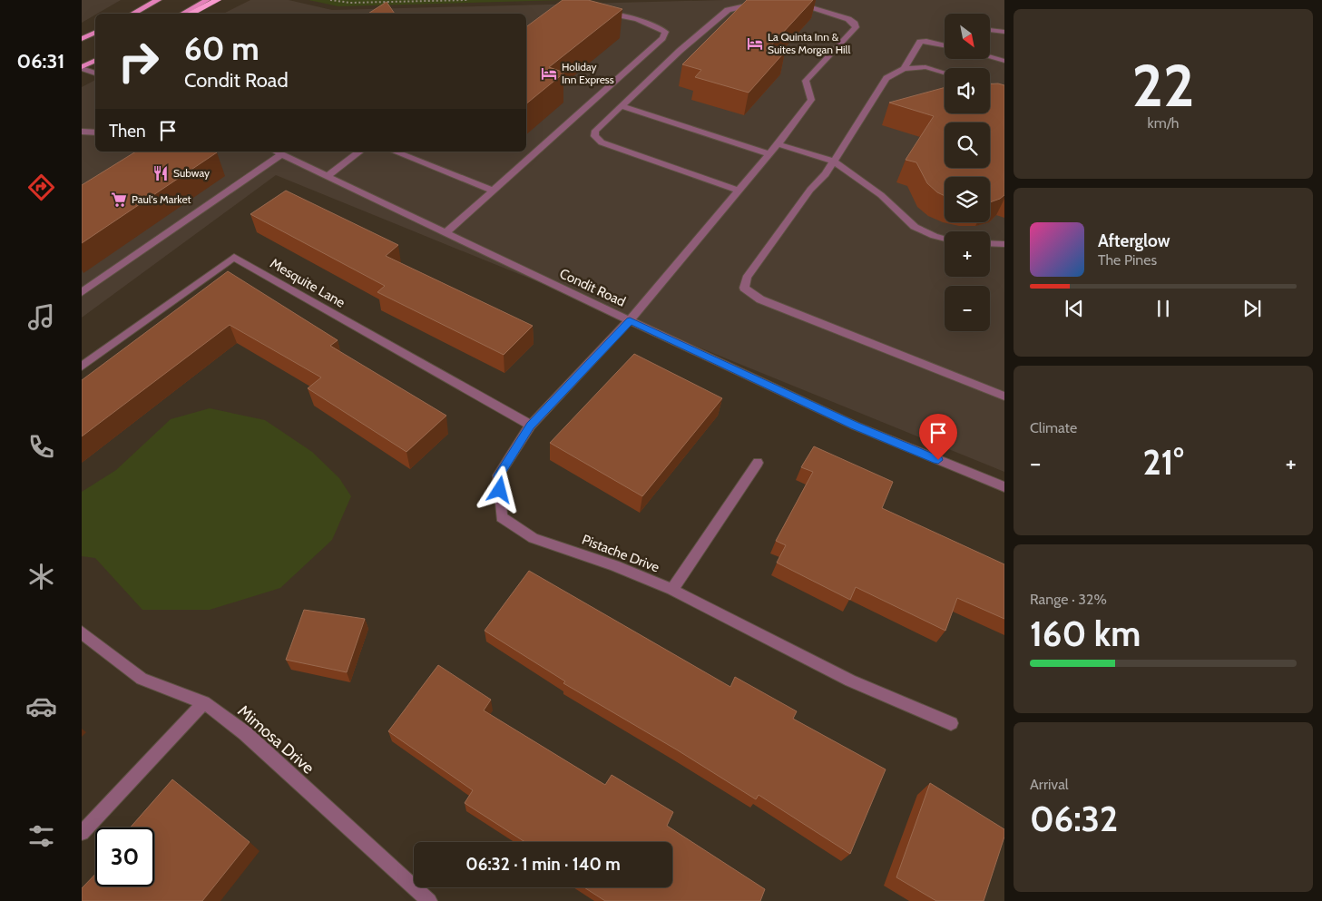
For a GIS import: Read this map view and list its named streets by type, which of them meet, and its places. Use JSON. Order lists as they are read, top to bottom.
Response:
{
  "streets": {
    "street": [
      "Mesquite Lane",
      "Condit Road",
      "Pistache Drive",
      "Mimosa Drive"
    ]
  },
  "crossings": [
    ["Mesquite Lane", "Pistache Drive"],
    ["Condit Road", "Pistache Drive"]
  ],
  "places": {
    "hotel": ["La Quinta Inn & Suites Morgan Hill", "Holiday Inn Express"],
    "restaurant": ["Subway"],
    "supermarket": ["Paul's Market"]
  },
  "north": "bottom right",
  "page": {
    "tabs": "06:31",
    "tile": [
      ["22", "km/h"],
      "Climate",
      ["Range · 32%", "160 km"],
      ["Arrival", "06:32"]
    ],
    "map_buttons": ["+", "−"],
    "turn": ["60 m", "Condit Road"],
    "then": "Then",
    "song": ["Afterglow", "The Pines"],
    "heat": ["−", "21°", "+"],
    "limit": "30",
    "trip": "06:32 · 1 min · 140 m"
  }
}
